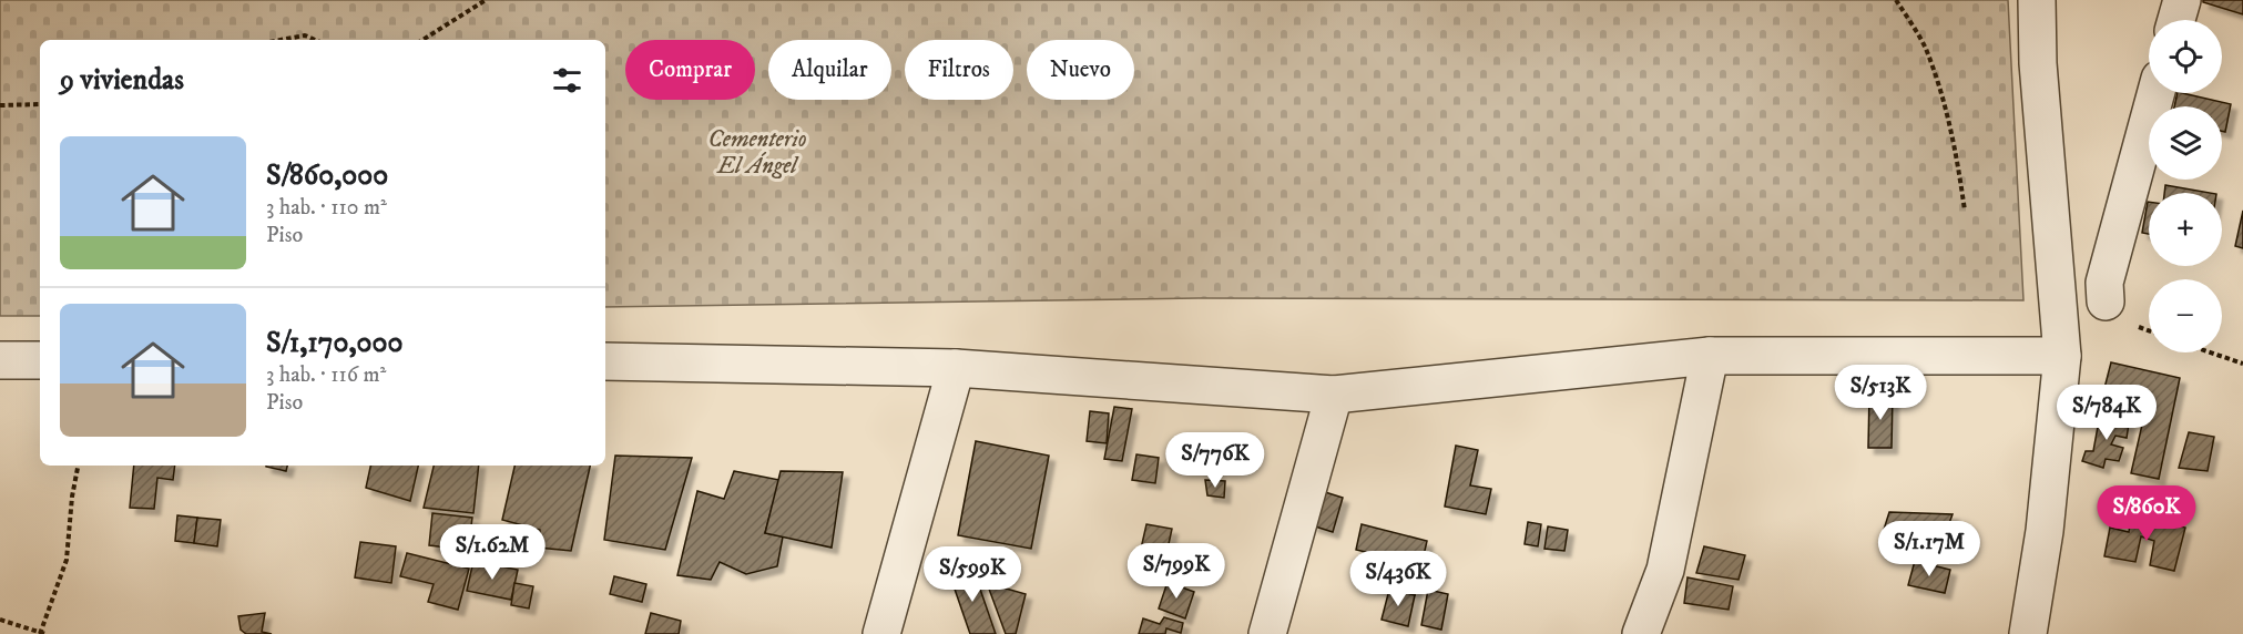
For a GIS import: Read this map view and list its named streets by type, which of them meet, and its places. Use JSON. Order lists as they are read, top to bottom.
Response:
{
  "parks": ["Cementerio El Ángel"],
  "page": {
    "map_buttons": ["+", "−"],
    "chip": [
      "Comprar",
      "Alquilar",
      "Filtros",
      "Nuevo"
    ],
    "heading": "9 viviendas",
    "list": [
      {
        "name": "S/860,000",
        "note": "3 hab. · 110 m² · Piso"
      },
      {
        "name": "S/1,170,000",
        "note": "3 hab. · 116 m² · Piso"
      }
    ],
    "price": [
      "S/513K",
      "S/784K",
      "S/776K",
      "S/860K",
      "S/1.17M",
      "S/1.62M",
      "S/799K",
      "S/599K",
      "S/436K"
    ]
  }
}
